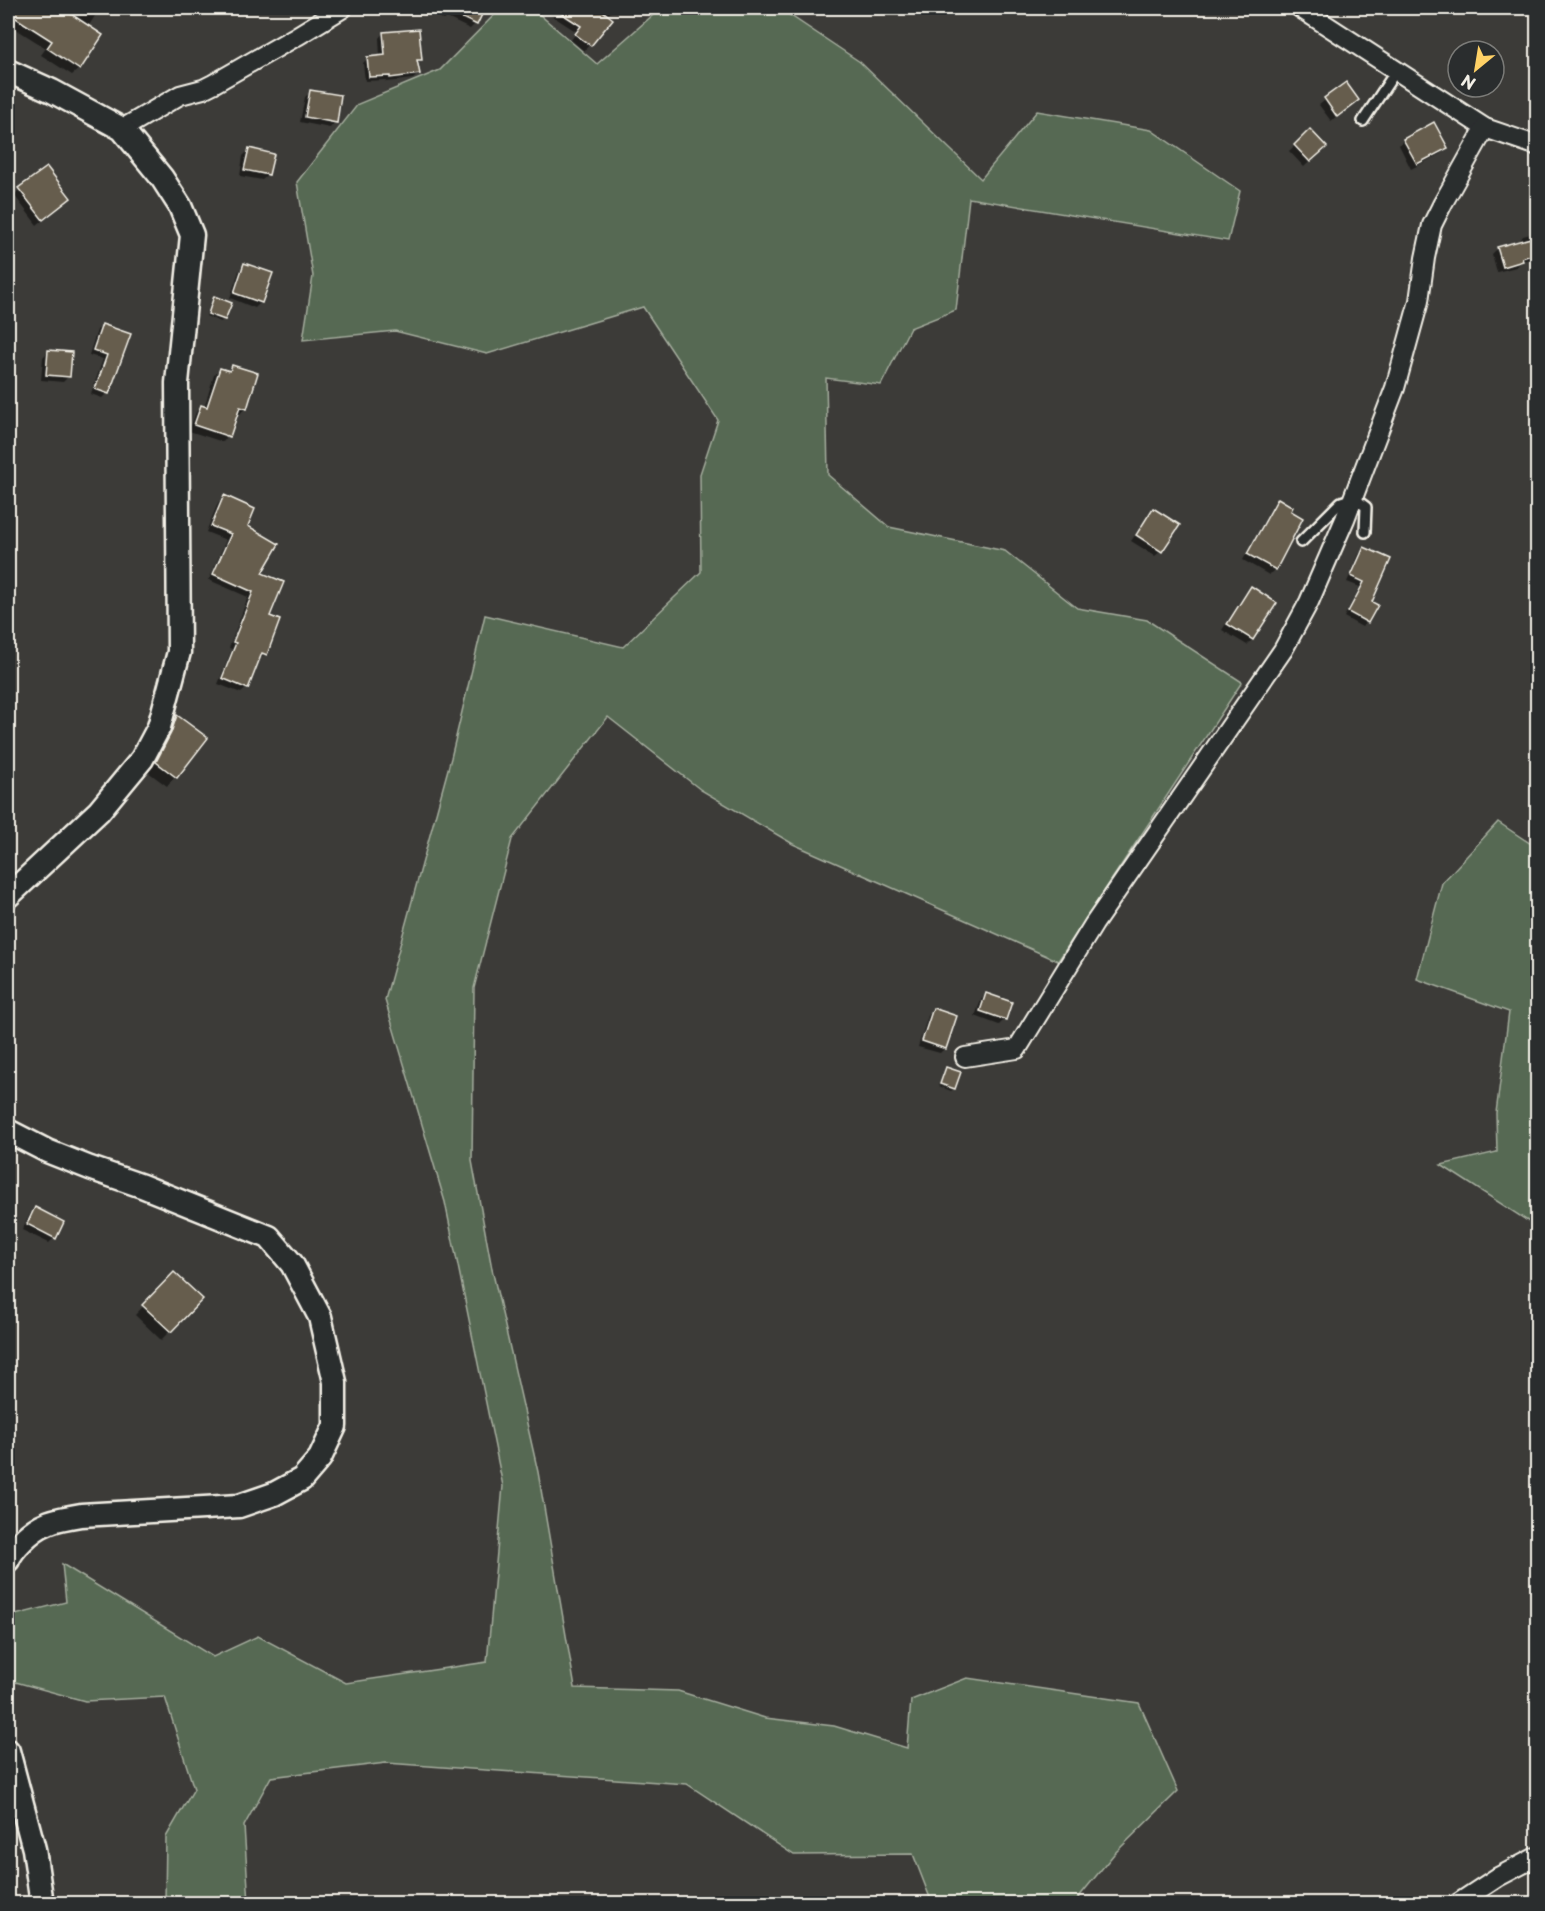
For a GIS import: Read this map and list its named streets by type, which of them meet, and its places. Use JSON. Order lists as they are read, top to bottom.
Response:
{
  "north": "bottom left"
}
